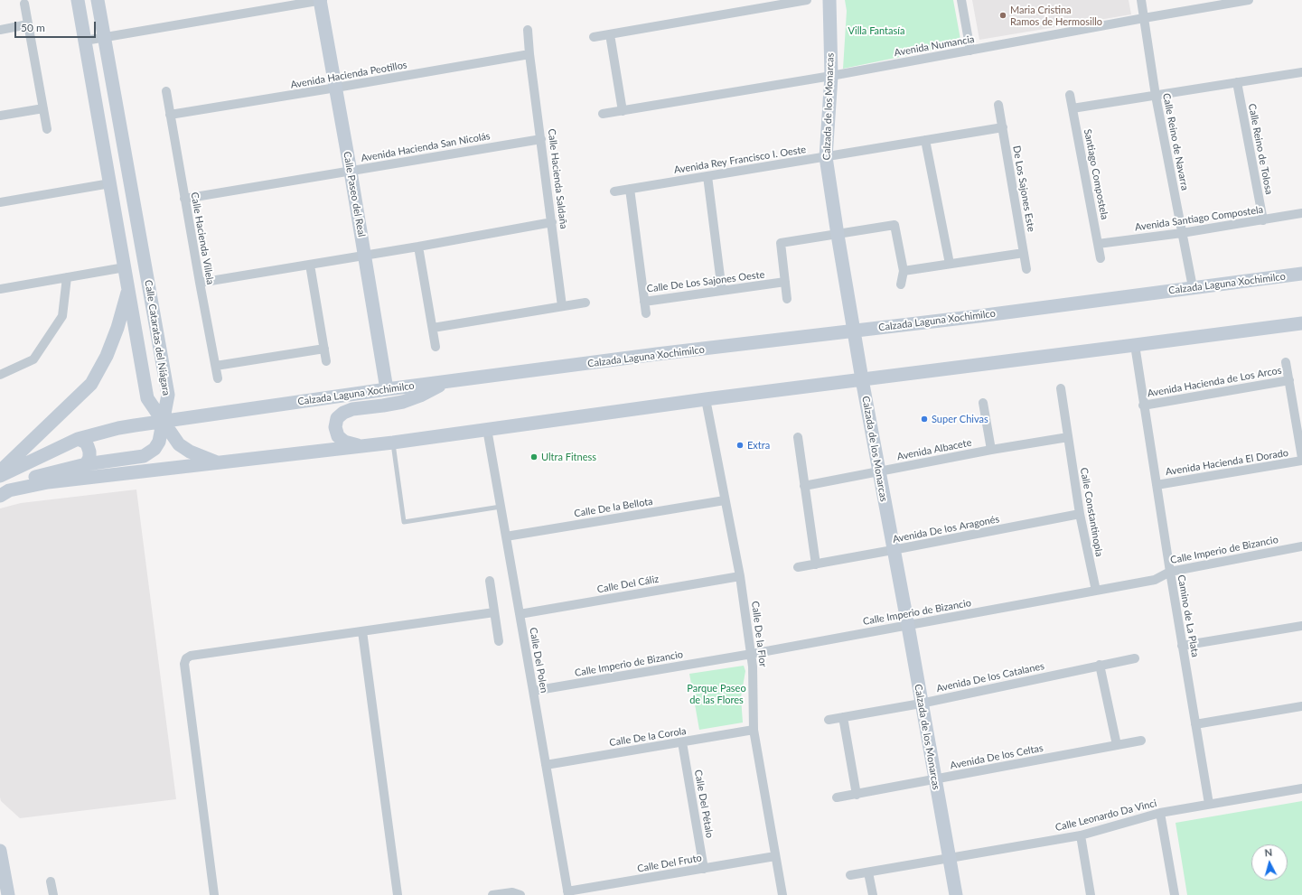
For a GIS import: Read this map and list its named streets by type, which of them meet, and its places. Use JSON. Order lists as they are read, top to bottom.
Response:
{
  "streets": {
    "main road": [
      "Calzada de los Monarcas",
      "Calle Paseo del Real",
      "Calzada Laguna Xochimilco",
      "Calle Cataratas del Niágara"
    ],
    "street": [
      "Avenida Numancia",
      "Avenida Hacienda Peotillos",
      "Calle Reino de Navarra",
      "Avenida Hacienda San Nicolás",
      "Calle Reino de Tolosa",
      "Avenida Rey Francisco I. Oeste",
      "Santiago Compostela",
      "Calle Hacienda Saldaña",
      "De Los Sajones Este",
      "Avenida Santiago Compostela",
      "Calle Hacienda Villela",
      "Calle De Los Sajones Oeste",
      "Avenida Hacienda de Los Arcos",
      "Avenida Albacete",
      "Avenida Hacienda El Dorado",
      "Calle De la Bellota",
      "Calle Constantinopla",
      "Avenida De los Aragonés",
      "Calle Imperio de Bizancio",
      "Calle Del Cáliz",
      "Camino de La Plata",
      "Calle De la Flor",
      "Calle Del Polen",
      "Avenida De los Catalanes",
      "Calle De la Corola",
      "Avenida De los Celtas",
      "Calle Del Pétalo",
      "Calle Leonardo Da Vinci",
      "Calle Del Fruto"
    ]
  },
  "crossings": [
    ["Avenida Numancia", "Calzada de los Monarcas"],
    ["Avenida Numancia", "Calle Reino de Navarra"],
    ["Avenida Hacienda Peotillos", "Calle Hacienda Saldaña"],
    ["Avenida Hacienda Peotillos", "Calle Paseo del Real"],
    ["Avenida Hacienda Peotillos", "Calle Hacienda Villela"],
    ["Calzada de los Monarcas", "Avenida Rey Francisco I. Oeste"],
    ["Calzada de los Monarcas", "Calzada Laguna Xochimilco"],
    ["Calzada de los Monarcas", "Avenida Albacete"],
    ["Calzada de los Monarcas", "Avenida De los Aragonés"],
    ["Calzada de los Monarcas", "Calle Imperio de Bizancio"],
    ["Calzada de los Monarcas", "Avenida De los Catalanes"],
    ["Calzada de los Monarcas", "Avenida De los Celtas"],
    ["Calzada de los Monarcas", "Calle Leonardo Da Vinci"],
    ["Calle Reino de Navarra", "Avenida Santiago Compostela"],
    ["Calle Reino de Navarra", "Calzada Laguna Xochimilco"],
    ["Avenida Hacienda San Nicolás", "Calle Hacienda Saldaña"],
    ["Avenida Hacienda San Nicolás", "Calle Paseo del Real"],
    ["Avenida Hacienda San Nicolás", "Calle Hacienda Villela"],
    ["Calle Reino de Tolosa", "Avenida Santiago Compostela"],
    ["Avenida Rey Francisco I. Oeste", "De Los Sajones Este"],
    ["Avenida Rey Francisco I. Oeste", "Calle De Los Sajones Oeste"],
    ["Santiago Compostela", "Avenida Santiago Compostela"],
    ["Calle Paseo del Real", "Calzada Laguna Xochimilco"],
    ["Calzada Laguna Xochimilco", "Calle Cataratas del Niágara"],
    ["Avenida Hacienda de Los Arcos", "Camino de La Plata"],
    ["Avenida Albacete", "Calle Constantinopla"],
    ["Avenida Hacienda El Dorado", "Camino de La Plata"],
    ["Calle De la Bellota", "Calle De la Flor"],
    ["Calle De la Bellota", "Calle Del Polen"],
    ["Calle Constantinopla", "Avenida De los Aragonés"],
    ["Calle Constantinopla", "Calle Imperio de Bizancio"],
    ["Calle Imperio de Bizancio", "Camino de La Plata"],
    ["Calle Imperio de Bizancio", "Calle De la Flor"],
    ["Calle Imperio de Bizancio", "Calle Del Polen"],
    ["Calle Del Cáliz", "Calle De la Flor"],
    ["Calle Del Cáliz", "Calle Del Polen"],
    ["Camino de La Plata", "Calle Leonardo Da Vinci"],
    ["Calle De la Flor", "Calle De la Corola"],
    ["Calle De la Flor", "Calle Del Fruto"],
    ["Calle Del Polen", "Calle De la Corola"],
    ["Calle Del Polen", "Calle Del Fruto"],
    ["Calle De la Corola", "Calle Del Pétalo"],
    ["Calle Del Pétalo", "Calle Del Fruto"]
  ],
  "parks": ["Villa Fantasía", "Parque Paseo de las Flores"],
  "places": [
    "Maria Cristina Ramos de Hermosillo",
    "Super Chivas",
    "Extra",
    "Ultra Fitness"
  ],
  "scale_bar": "50 m",
  "north": "top"
}
